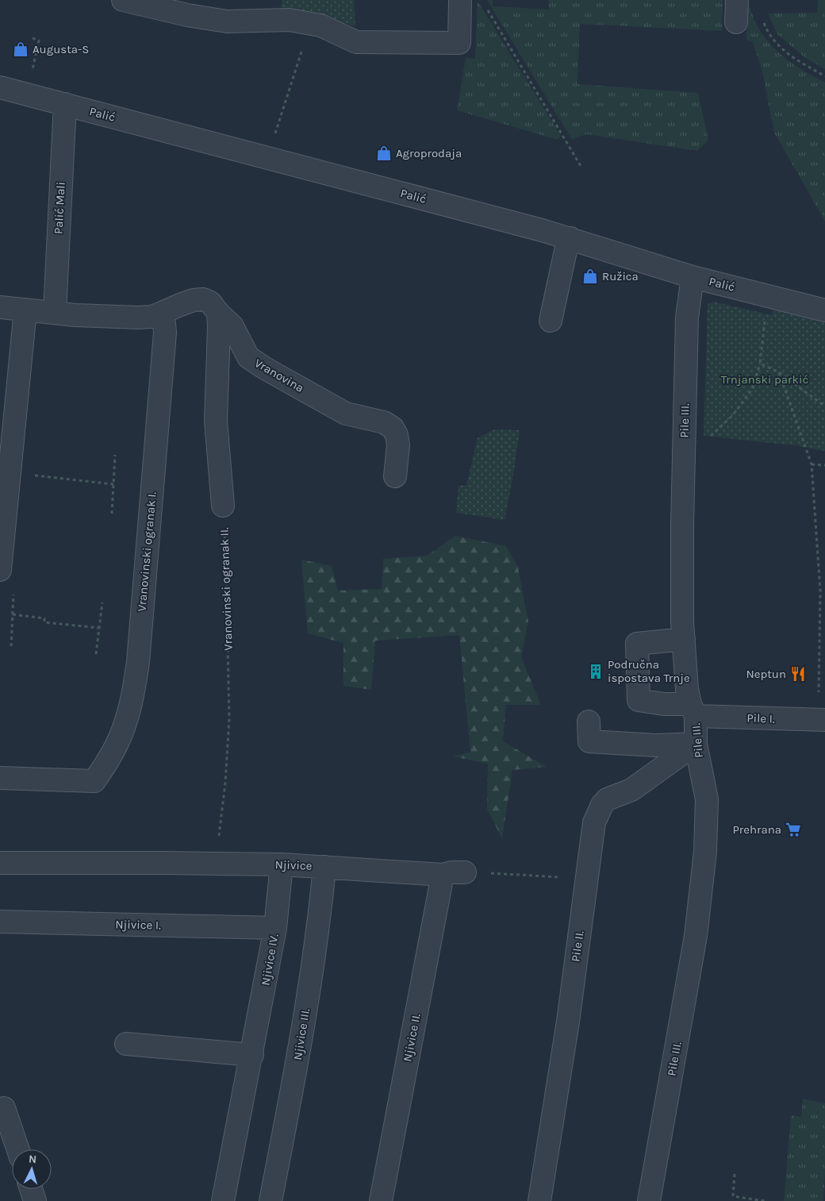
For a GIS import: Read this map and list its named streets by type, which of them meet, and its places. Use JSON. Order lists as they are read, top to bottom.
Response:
{
  "streets": {
    "street": [
      "Palić",
      "Palić Mali",
      "Vranovina",
      "Pile III.",
      "Vranovinski ogranak I.",
      "Pile I.",
      "Njivice",
      "Njivice I.",
      "Pile II.",
      "Njivice IV.",
      "Njivice III.",
      "Njivice II."
    ],
    "path": ["Vranovinski ogranak II."]
  },
  "crossings": [
    ["Palić", "Palić Mali"],
    ["Palić", "Pile III."],
    ["Palić Mali", "Vranovina"],
    ["Vranovina", "Vranovinski ogranak I."],
    ["Pile III.", "Pile I."],
    ["Pile III.", "Pile II."],
    ["Vranovinski ogranak II.", "Njivice"],
    ["Njivice", "Njivice IV."],
    ["Njivice", "Njivice III."],
    ["Njivice", "Njivice II."],
    ["Njivice I.", "Njivice IV."]
  ],
  "parks": ["Trnjanski parkić"],
  "places": {
    "shop": ["Augusta-S", "Agroprodaja", "Ružica"],
    "building": ["Područna ispostava Trnje"],
    "restaurant": ["Neptun"],
    "supermarket": ["Prehrana"]
  },
  "north": "top"
}
